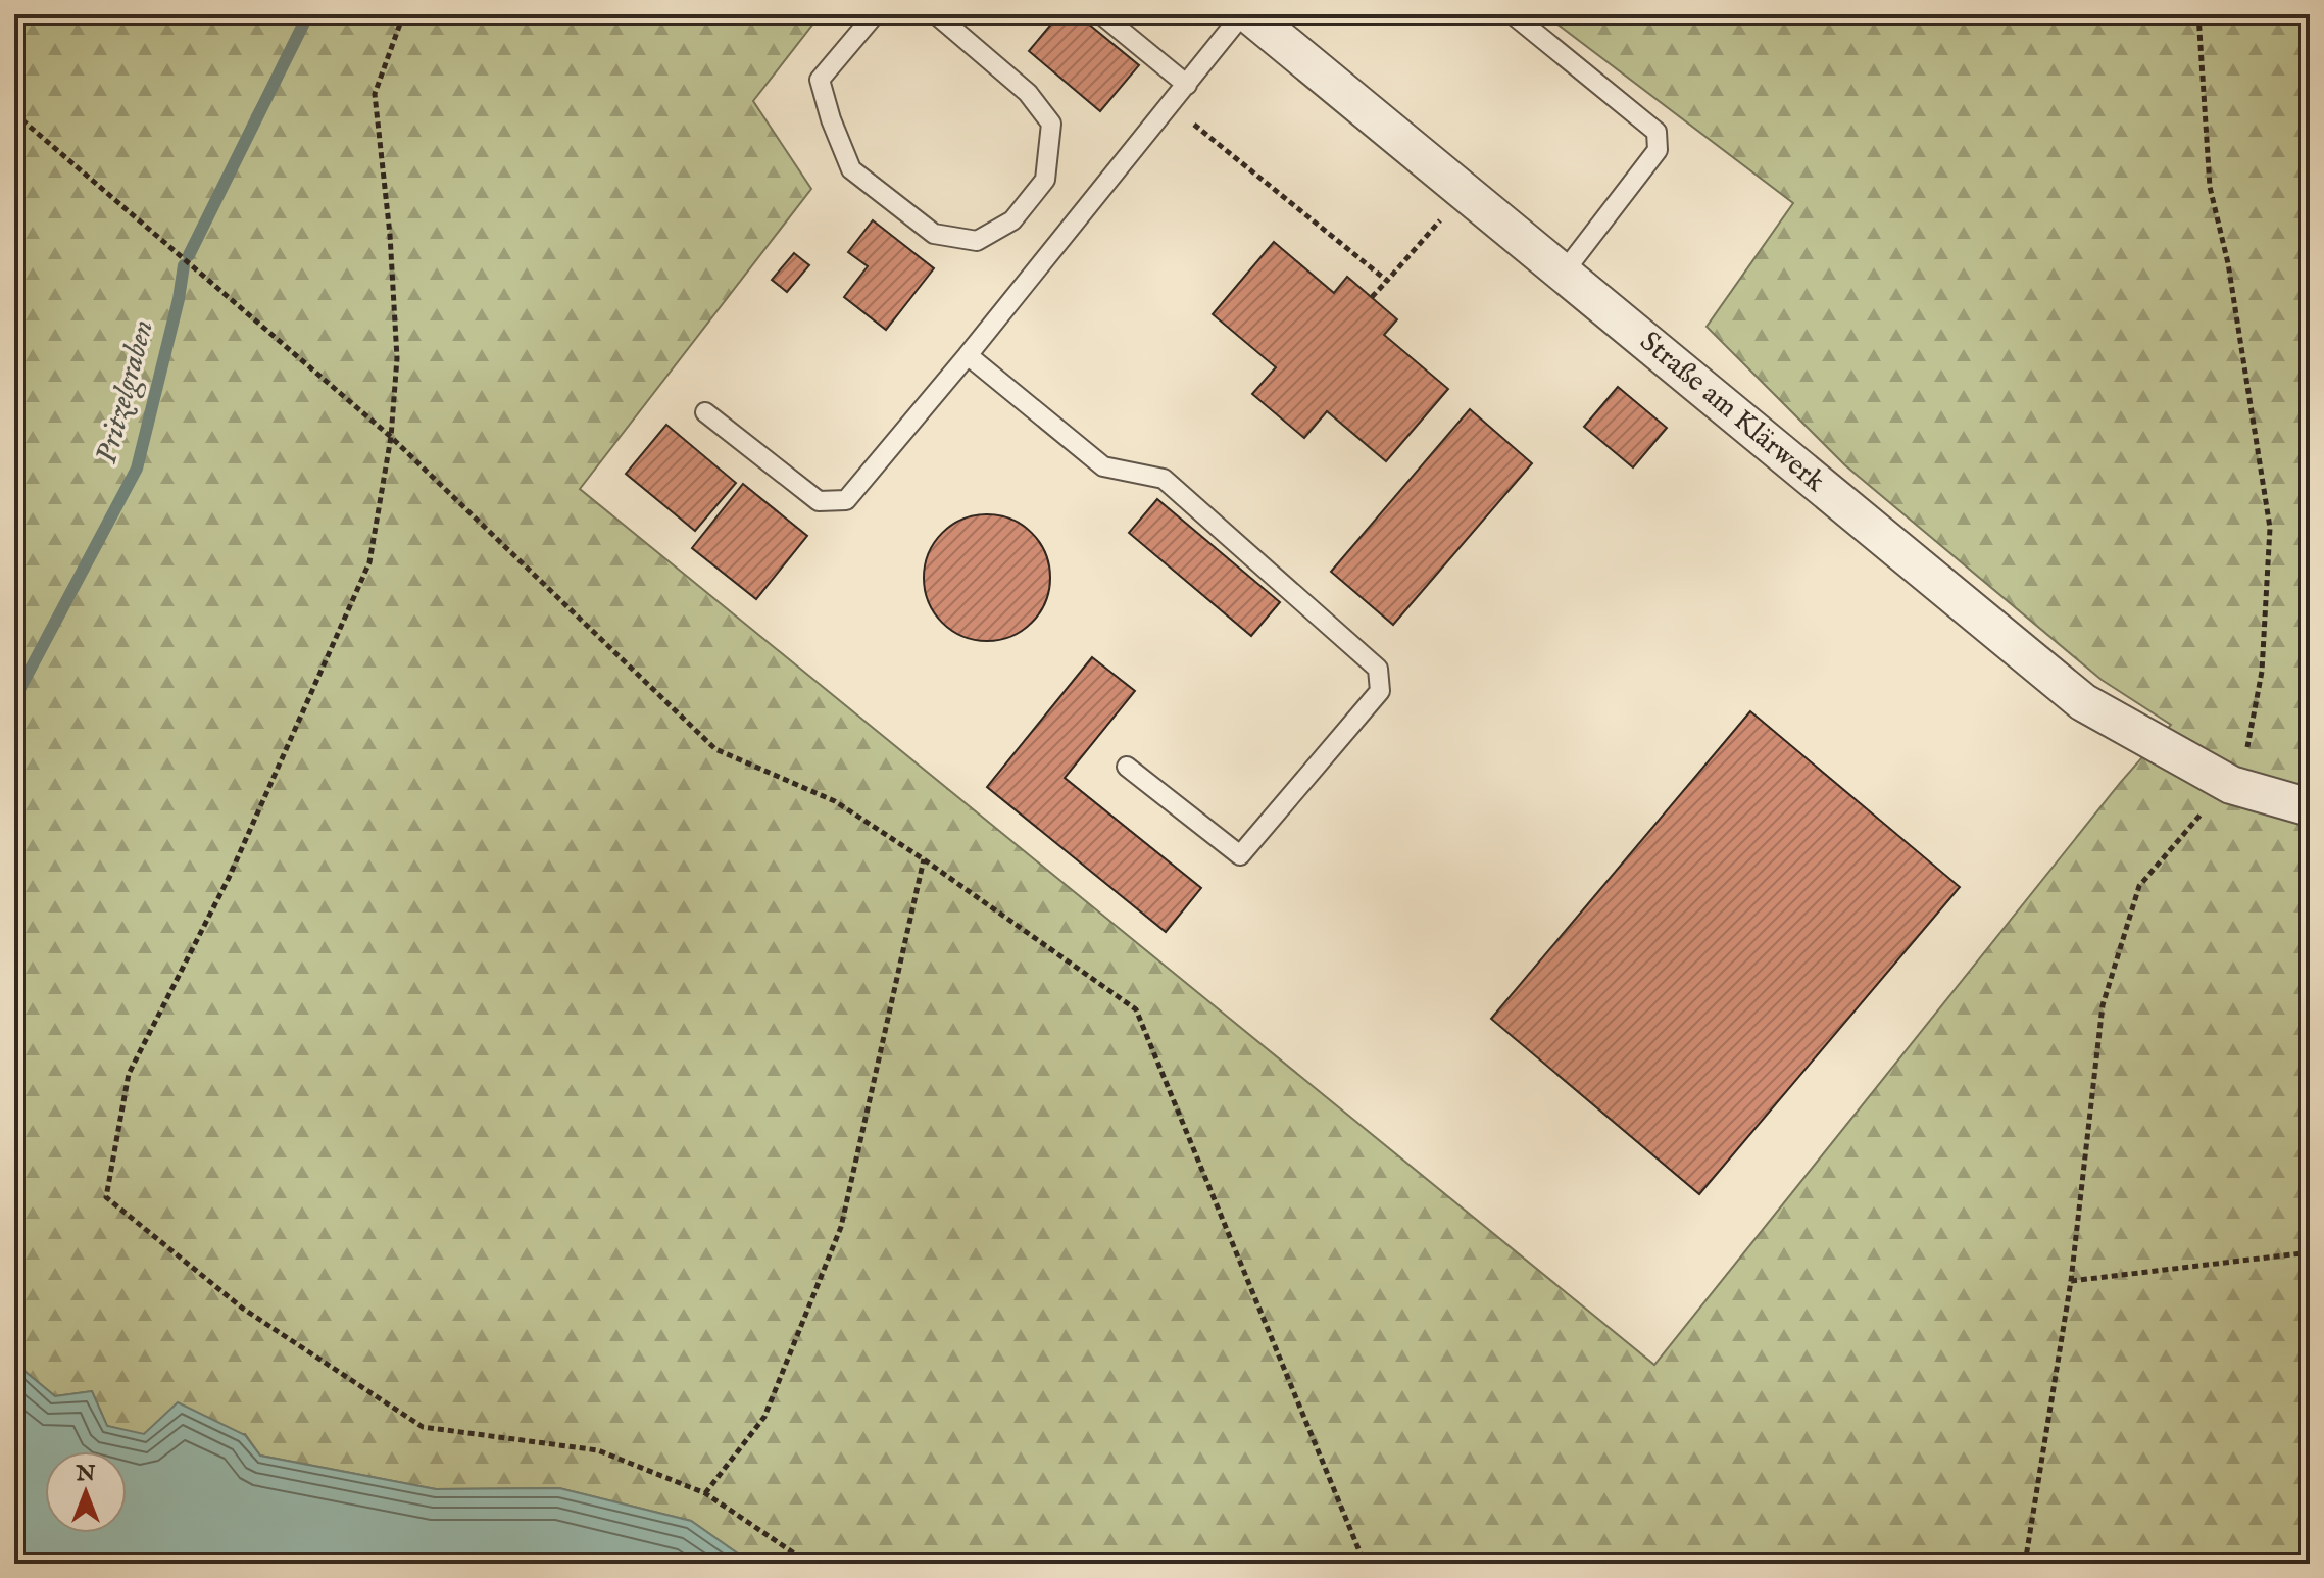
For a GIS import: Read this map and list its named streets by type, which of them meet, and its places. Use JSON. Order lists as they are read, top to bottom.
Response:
{
  "streets": {
    "street": ["Straße am Klärwerk"]
  },
  "water": ["Pritzelgraben"],
  "north": "top"
}
